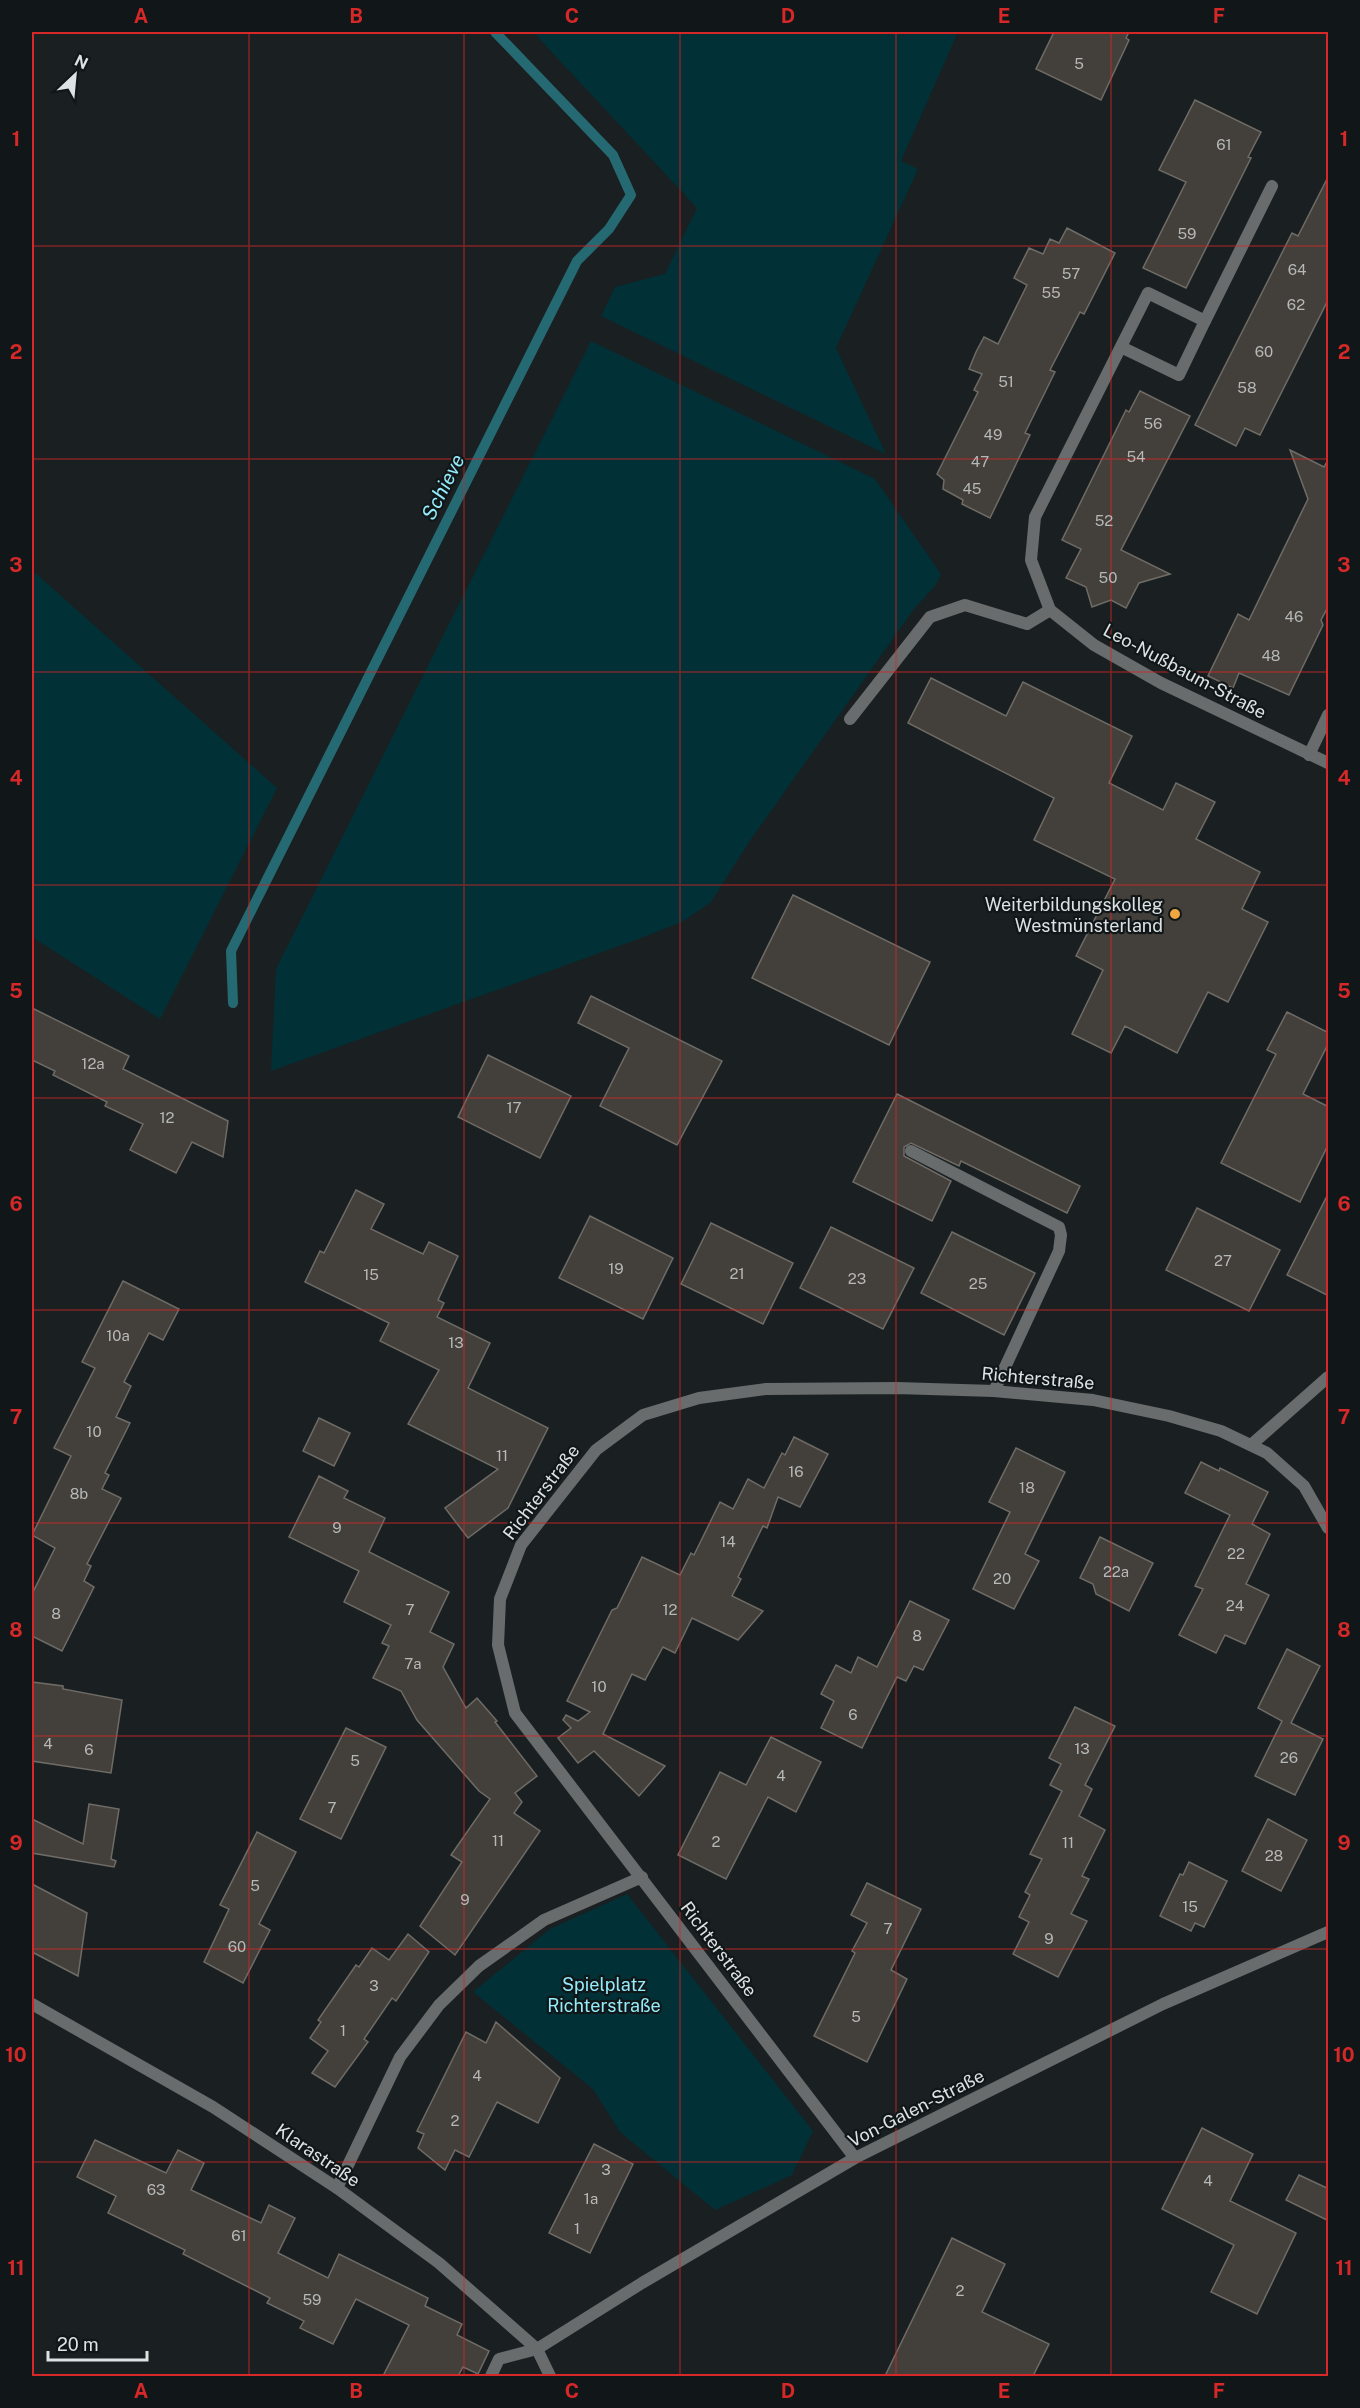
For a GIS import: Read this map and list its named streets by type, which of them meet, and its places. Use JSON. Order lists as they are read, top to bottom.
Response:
{
  "streets": {
    "street": [
      "Leo-Nußbaum-Straße",
      "Richterstraße",
      "Von-Galen-Straße",
      "Klarastraße"
    ]
  },
  "crossings": [
    ["Richterstraße", "Von-Galen-Straße"],
    ["Von-Galen-Straße", "Klarastraße"]
  ],
  "water": ["Schieve"],
  "parks": ["Spielplatz Richterstraße"],
  "places": ["Weiterbildungskolleg Westmünsterland"],
  "house_numbers": [
    "5",
    "61",
    "59",
    "64",
    "57",
    "55",
    "62",
    "60",
    "51",
    "58",
    "56",
    "49",
    "54",
    "47",
    "45",
    "52",
    "50",
    "46",
    "48",
    "12a",
    "17",
    "12",
    "27",
    "19",
    "21",
    "15",
    "23",
    "25",
    "10a",
    "13",
    "10",
    "11",
    "16",
    "18",
    "8b",
    "9",
    "14",
    "22",
    "22a",
    "20",
    "24",
    "7",
    "12",
    "8",
    "8",
    "7a",
    "10",
    "6",
    "4",
    "13",
    "6",
    "26",
    "5",
    "4",
    "7",
    "11",
    "2",
    "11",
    "28",
    "5",
    "9",
    "15",
    "7",
    "9",
    "60",
    "3",
    "5",
    "1",
    "4",
    "2",
    "3",
    "4",
    "63",
    "1a",
    "1",
    "61",
    "2",
    "59"
  ],
  "scale_bar": "20 m",
  "north": "top right",
  "grid": {
    "columns": [
      "A",
      "B",
      "C",
      "D",
      "E",
      "F"
    ],
    "rows": [
      "1",
      "2",
      "3",
      "4",
      "5",
      "6",
      "7",
      "8",
      "9",
      "10",
      "11"
    ]
  }
}
